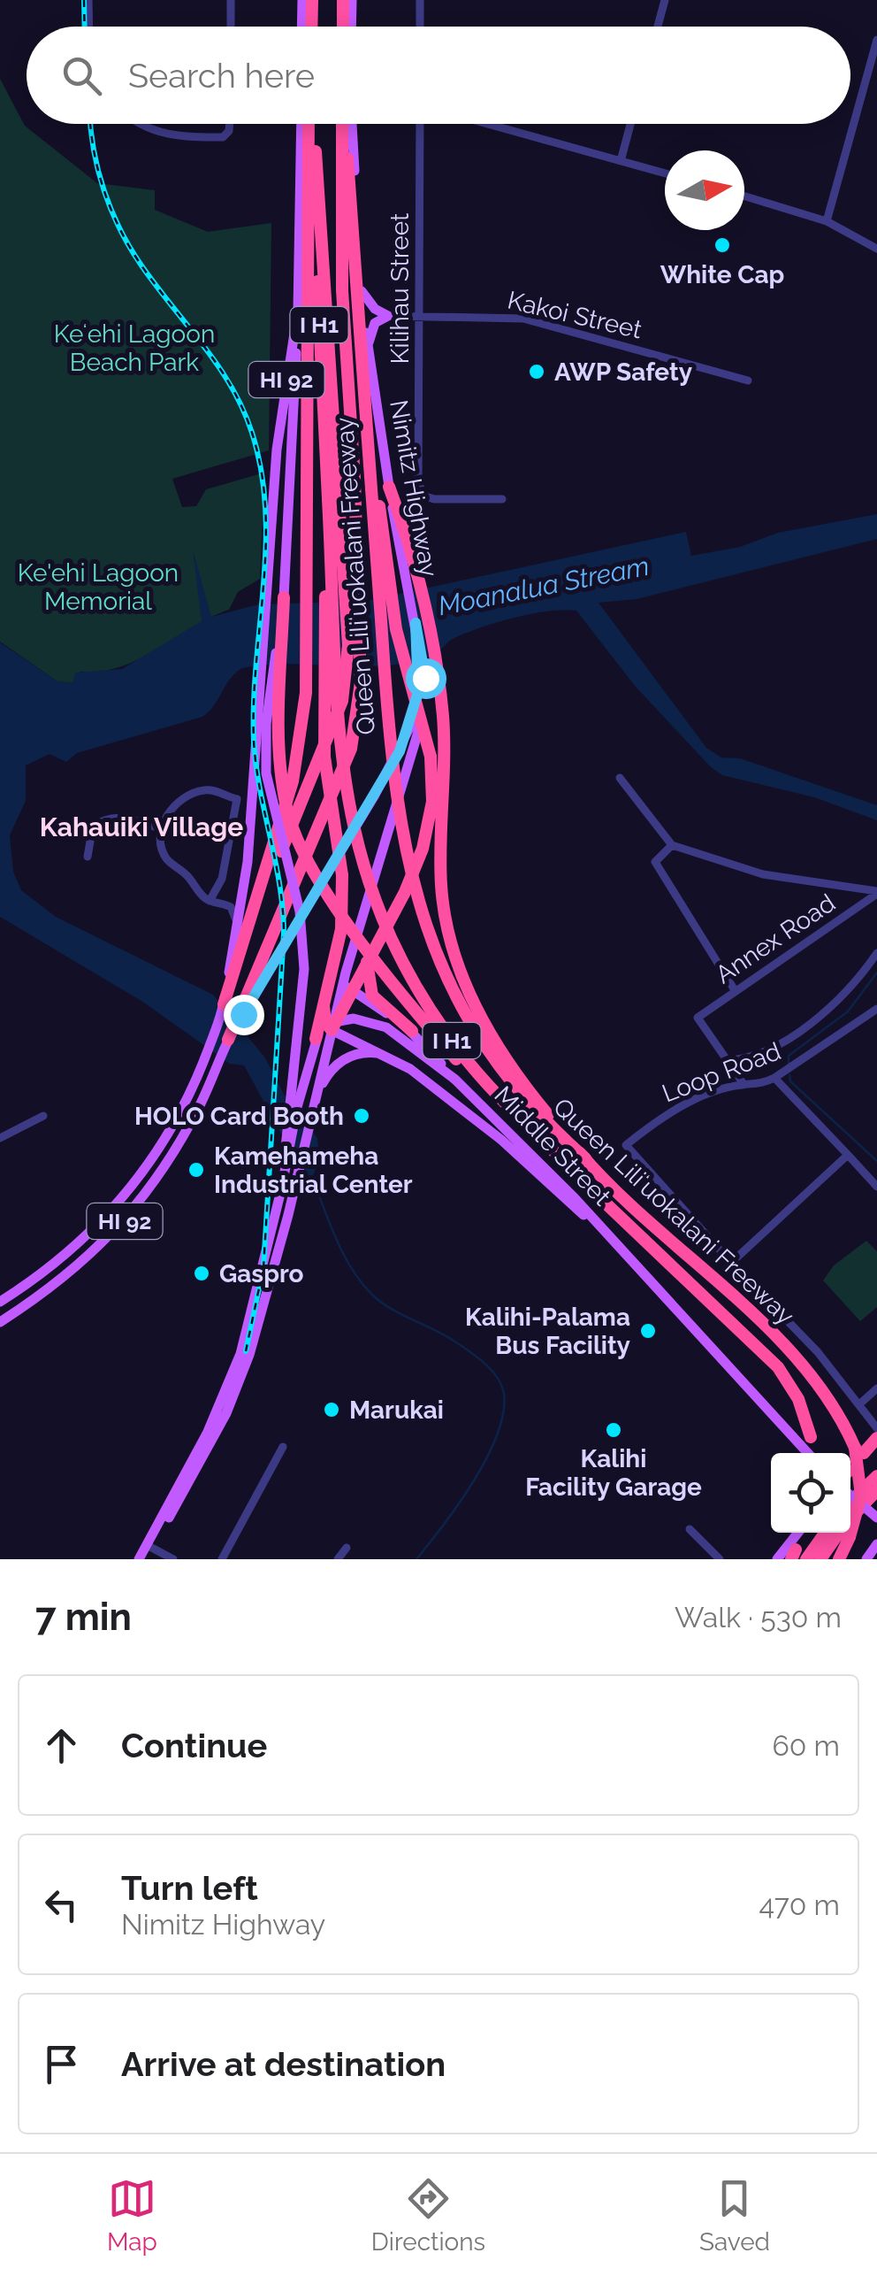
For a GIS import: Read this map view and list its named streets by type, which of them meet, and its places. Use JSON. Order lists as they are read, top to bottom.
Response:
{
  "streets": {
    "highway": ["I H1", "Queen Liliʻuokalani Freeway"],
    "main road": ["HI 92", "Nimitz Highway", "Middle Street"],
    "street": [
      "Kilihau Street",
      "Kakoi Street",
      "Annex Road",
      "Loop Road"
    ]
  },
  "crossings": [
    ["Kilihau Street", "Kakoi Street"]
  ],
  "districts": ["Kahauiki Village"],
  "water": ["Moanalua Stream"],
  "parks": ["Keʻehi Lagoon Beach Park", "Ke'ehi Lagoon Memorial"],
  "places": [
    "White Cap",
    "AWP Safety",
    "HOLO Card Booth",
    "Kamehameha Industrial Center",
    "Gaspro",
    "Kalihi-Palama Bus Facility",
    "Marukai",
    "Kalihi Facility Garage"
  ],
  "north": "right",
  "page": {
    "search": "Search here",
    "heading": ["7 min", "Walk · 530 m"],
    "list": [
      ["Continue", "60 m"],
      ["Turn left", "Nimitz Highway", "470 m"],
      "Arrive at destination"
    ],
    "nav": ["Map", "Directions", "Saved"]
  }
}
